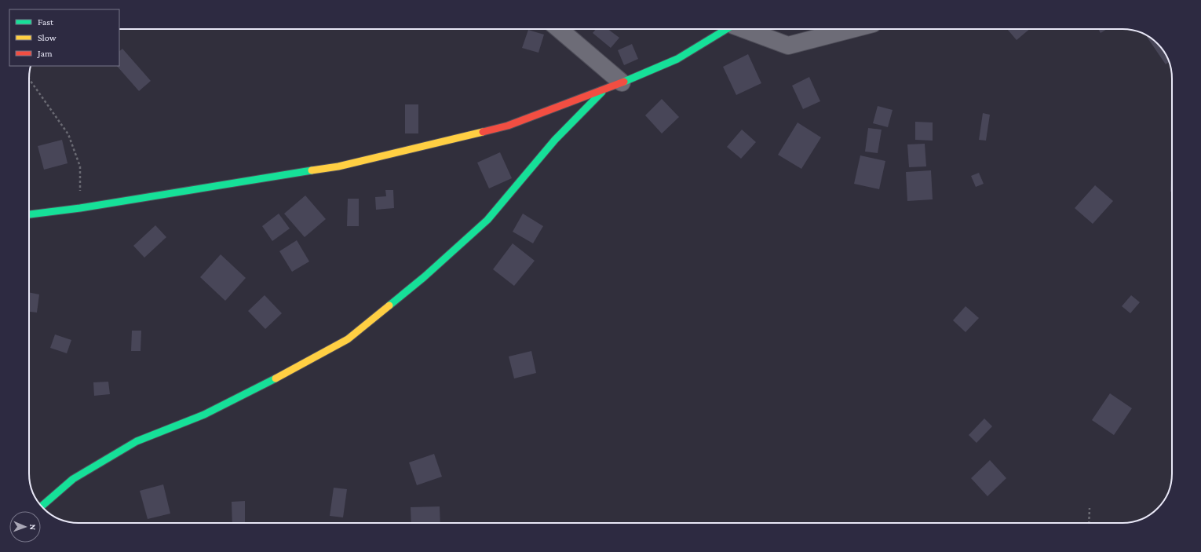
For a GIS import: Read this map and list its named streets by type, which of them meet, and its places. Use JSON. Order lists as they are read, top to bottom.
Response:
{
  "legend": ["Fast", "Slow", "Jam"],
  "north": "right"
}
